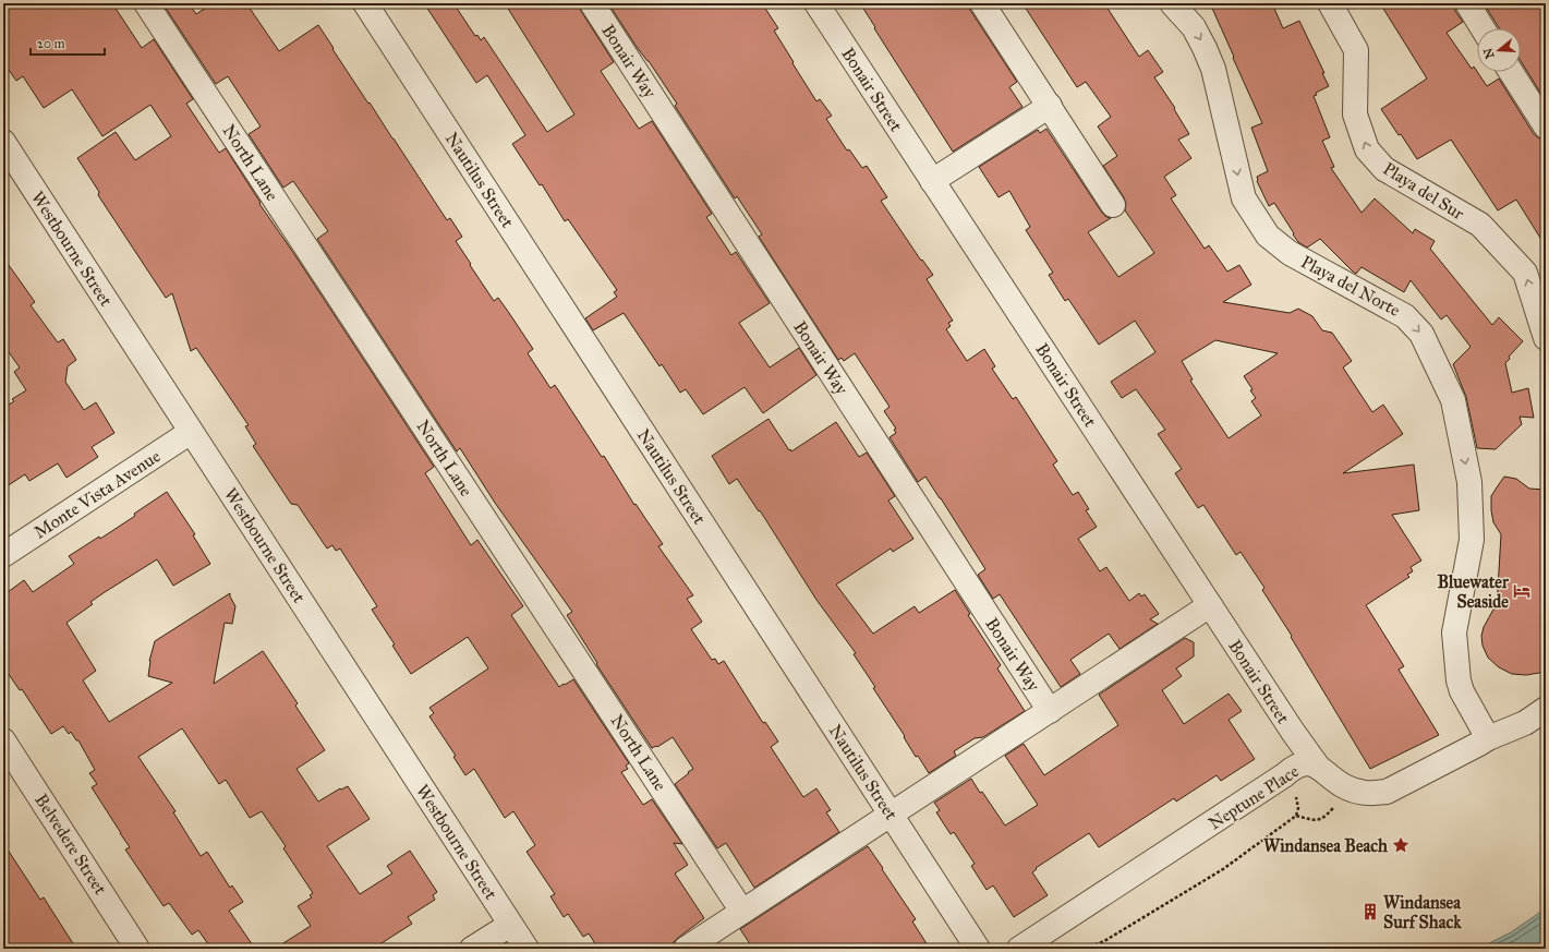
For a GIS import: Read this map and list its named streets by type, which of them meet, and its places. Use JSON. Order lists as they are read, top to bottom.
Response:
{
  "streets": {
    "street": [
      "Bonair Way",
      "Bonair Street",
      "North Lane",
      "Nautilus Street",
      "Playa del Sur",
      "Westbourne Street",
      "Playa del Norte",
      "Monte Vista Avenue",
      "Neptune Place",
      "Belvedere Street"
    ]
  },
  "crossings": [
    ["Bonair Street", "Neptune Place"],
    ["Westbourne Street", "Monte Vista Avenue"],
    ["Playa del Norte", "Neptune Place"]
  ],
  "one_way": ["Playa del Sur", "Playa del Norte"],
  "places": {
    "hotel": ["Bluewater Seaside"],
    "place": ["Windansea Beach"],
    "building": ["Windansea Surf Shack"]
  },
  "scale_bar": "20 m",
  "north": "left"
}
